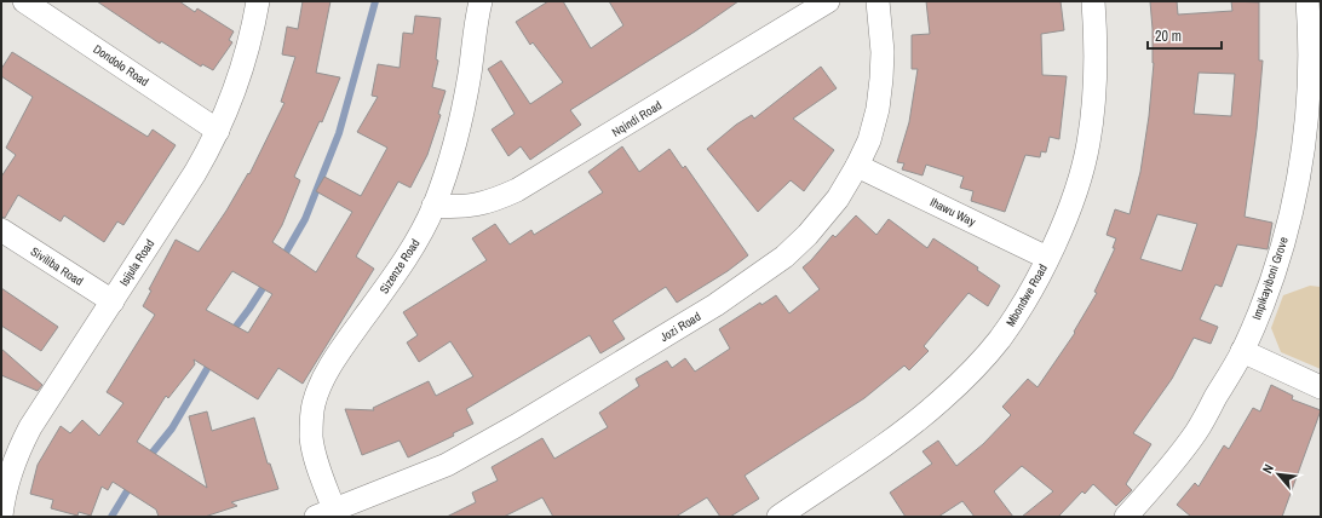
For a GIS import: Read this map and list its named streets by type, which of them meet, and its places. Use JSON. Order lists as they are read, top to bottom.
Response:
{
  "streets": {
    "street": [
      "Dondolo Road",
      "Nqindi Road",
      "Ihawu Way",
      "Isijula Road",
      "Siviliba Road",
      "Sizenze Road",
      "Impikayiboni Grove",
      "Mbondwe Road",
      "Jozi Road"
    ]
  },
  "crossings": [
    ["Dondolo Road", "Isijula Road"],
    ["Nqindi Road", "Sizenze Road"],
    ["Ihawu Way", "Mbondwe Road"],
    ["Ihawu Way", "Jozi Road"],
    ["Isijula Road", "Siviliba Road"],
    ["Sizenze Road", "Jozi Road"]
  ],
  "scale_bar": "20 m",
  "north": "top left"
}
